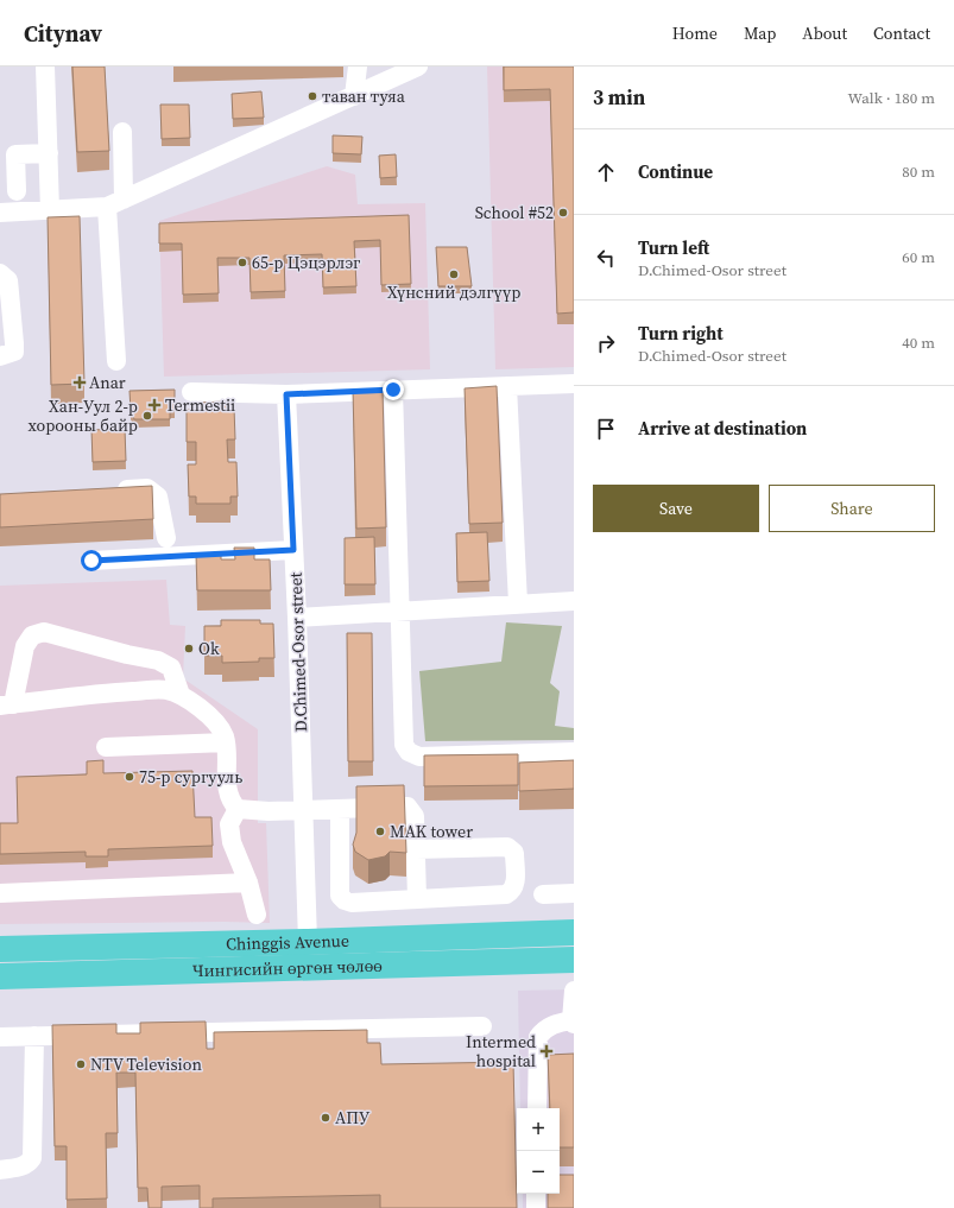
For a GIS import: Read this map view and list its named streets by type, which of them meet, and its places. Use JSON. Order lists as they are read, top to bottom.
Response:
{
  "streets": {
    "highway": ["Chinggis Avenue", "Чингисийн өргөн чөлөө"],
    "street": ["D.Chimed-Osor street"]
  },
  "crossings": [
    ["D.Chimed-Osor street", "Chinggis Avenue"]
  ],
  "places": {
    "other": [
      "таван туяа",
      "School #52",
      "65-р Цэцэрлэг",
      "Хүнсний дэлгүүр",
      "Хан-Уул 2-р хорооны байр",
      "Ok",
      "75-р сургууль",
      "MAK tower",
      "NTV Television",
      "АПУ"
    ],
    "health": ["Anar", "Termestii", "Intermed hospital"]
  },
  "page": {
    "header": "Citynav",
    "nav": [
      "Home",
      "Map",
      "About",
      "Contact"
    ],
    "heading": ["3 min", "Walk · 180 m"],
    "list": [
      ["Continue", "80 m"],
      ["Turn left", "D.Chimed-Osor street", "60 m"],
      ["Turn right", "D.Chimed-Osor street", "40 m"],
      "Arrive at destination"
    ],
    "buttons": ["Save", "Share"],
    "map_buttons": ["+", "−"]
  }
}
